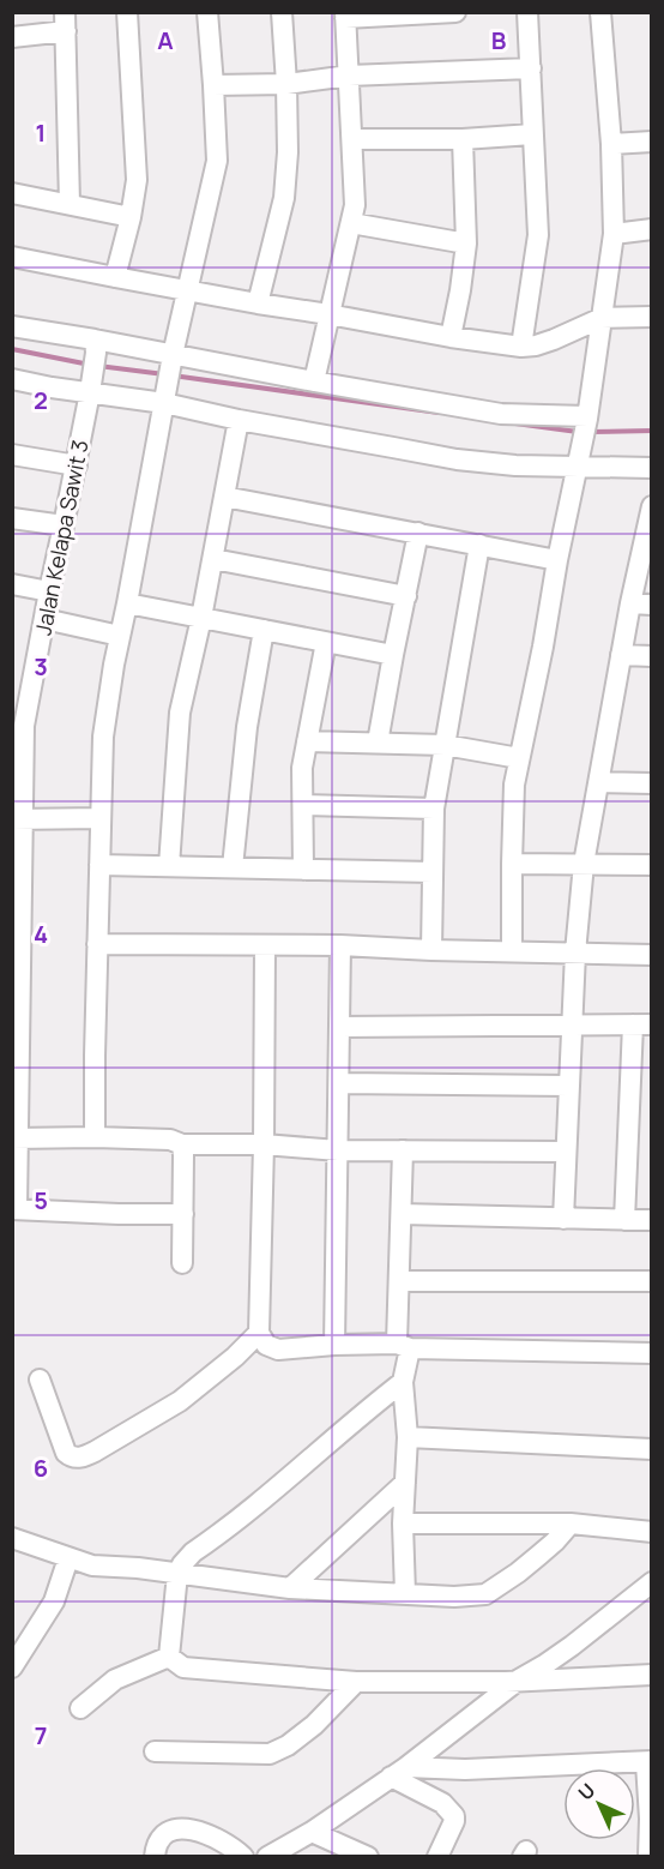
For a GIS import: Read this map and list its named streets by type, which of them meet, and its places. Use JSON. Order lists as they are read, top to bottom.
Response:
{
  "streets": {
    "street": ["Jalan Kelapa Sawit 3"]
  },
  "north": "top left",
  "grid": {
    "columns": ["A", "B"],
    "rows": [
      "1",
      "2",
      "3",
      "4",
      "5",
      "6",
      "7"
    ]
  }
}
